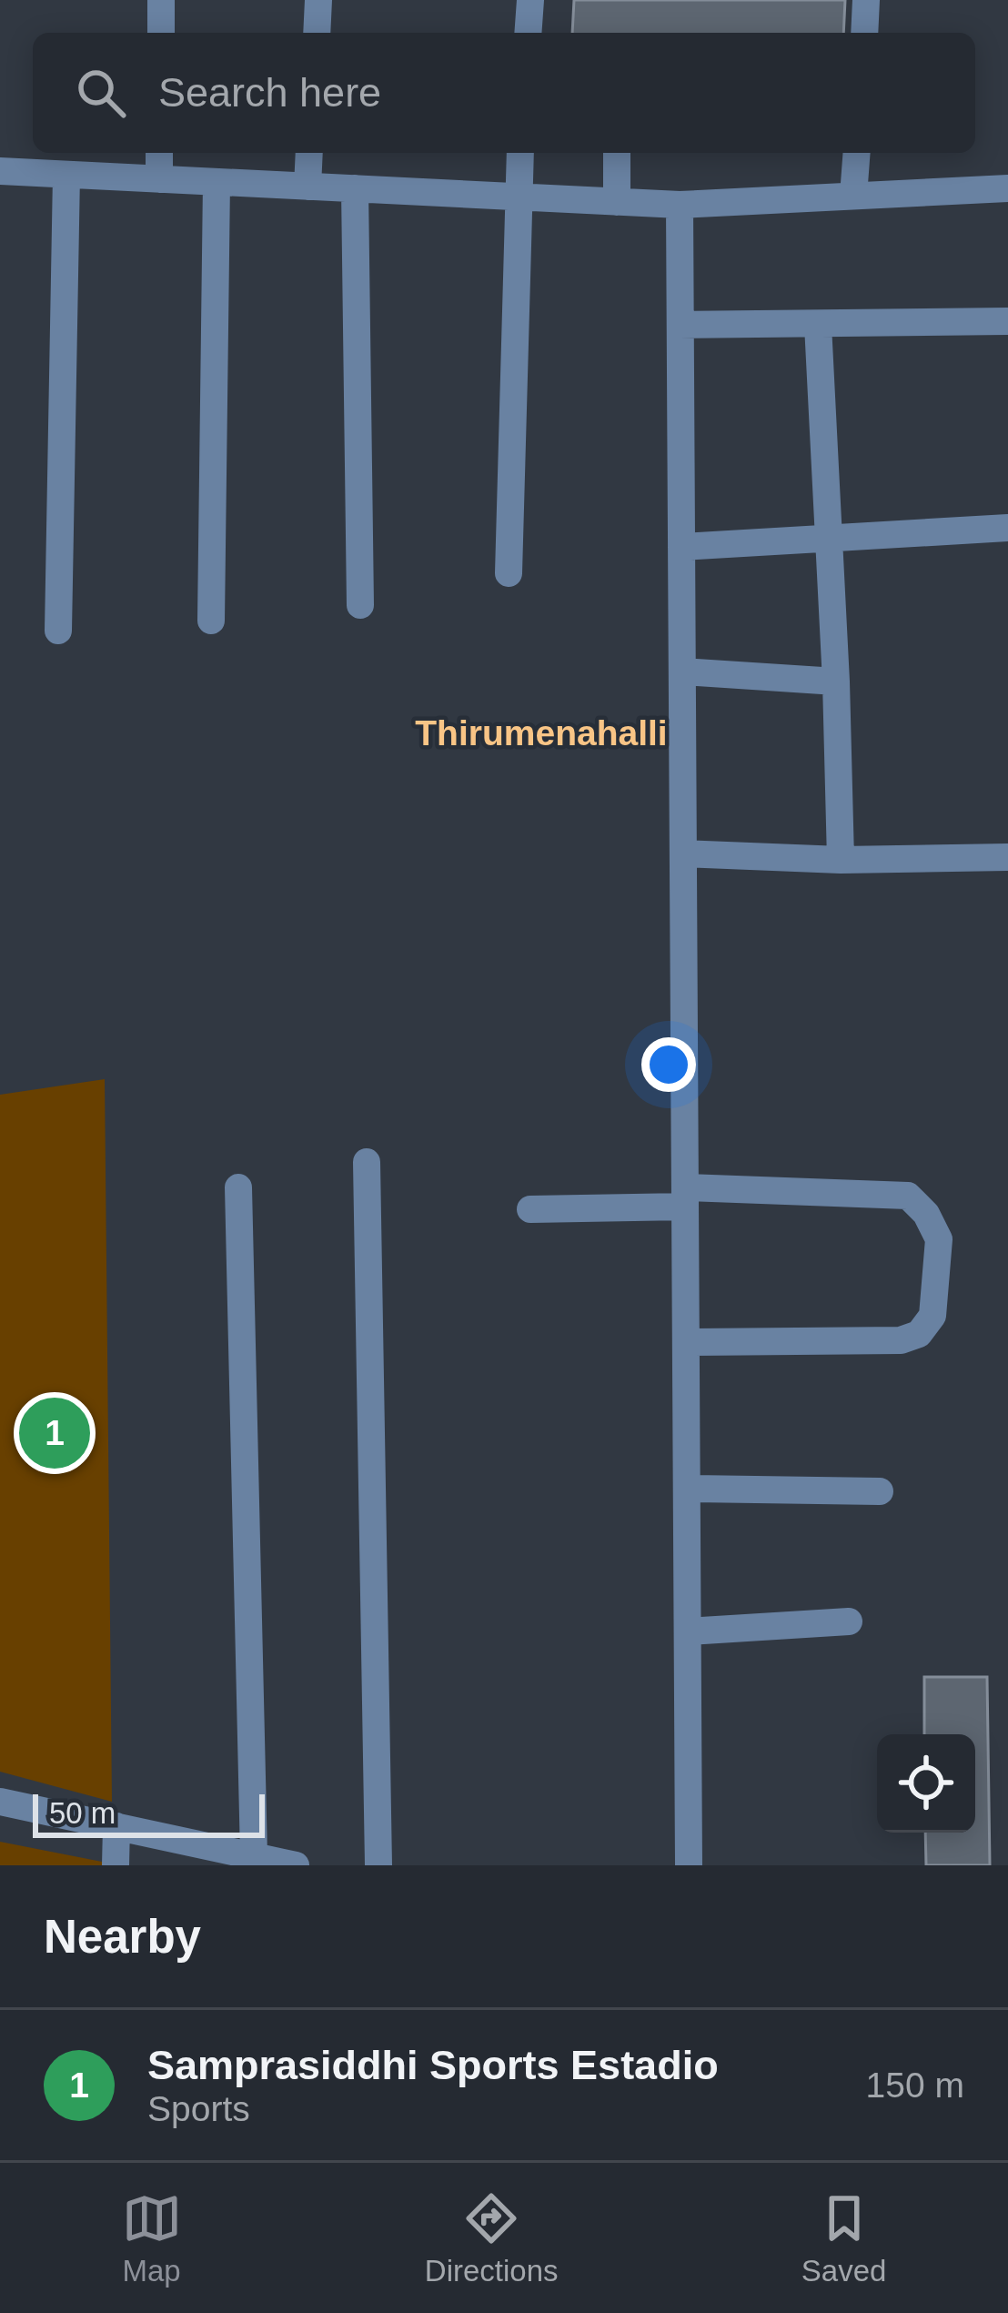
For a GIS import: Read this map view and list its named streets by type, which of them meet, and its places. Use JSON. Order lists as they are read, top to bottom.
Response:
{
  "districts": ["Thirumenahalli"],
  "scale_bar": "50 m",
  "page": {
    "search": "Search here",
    "pins": "1",
    "scale": "50 m",
    "heading": "Nearby",
    "list": [
      {
        "mark": "1",
        "name": "Samprasiddhi Sports Estadio",
        "note": "Sports",
        "value": "150 m"
      }
    ],
    "nav": ["Map", "Directions", "Saved"]
  }
}
